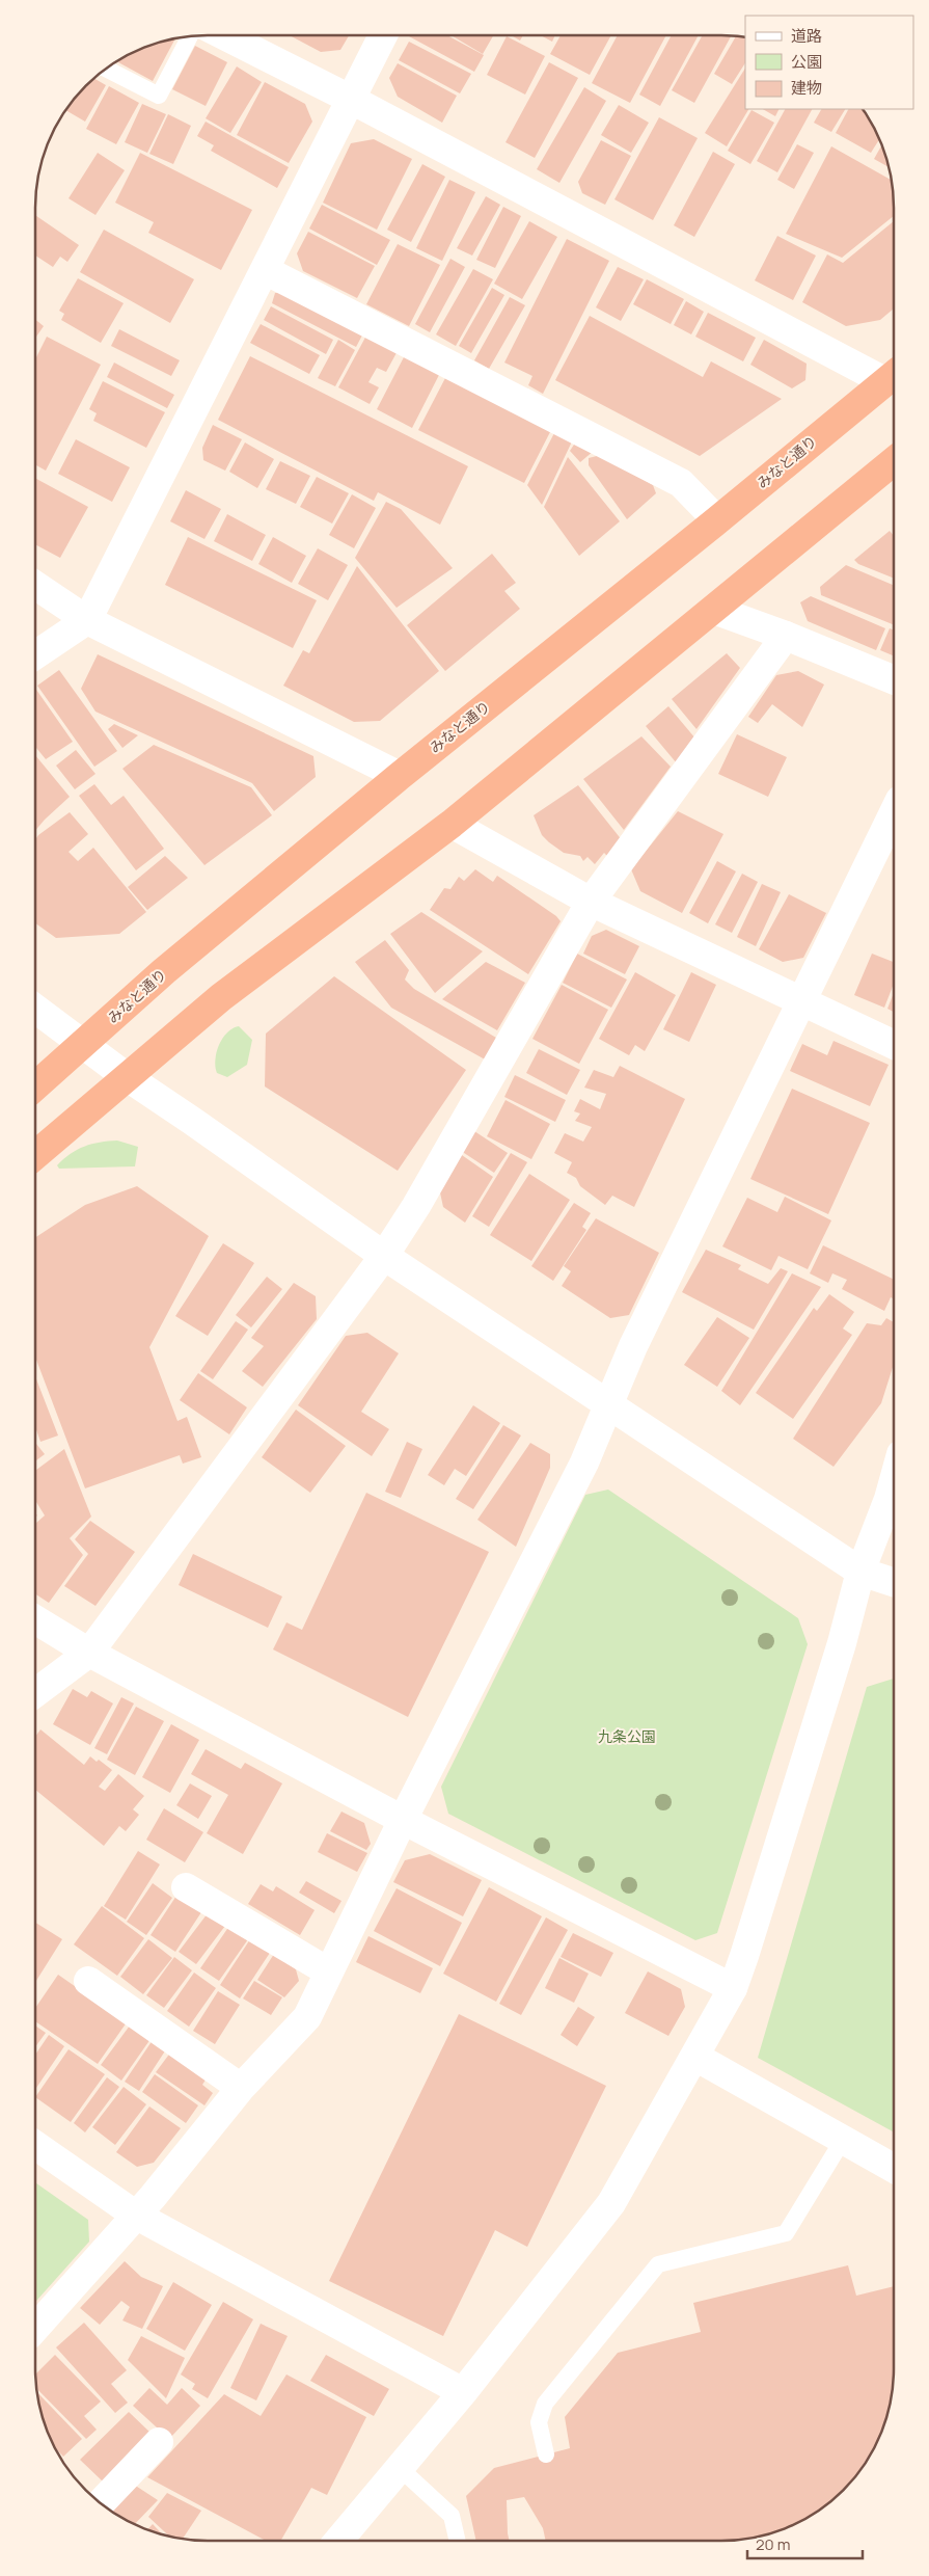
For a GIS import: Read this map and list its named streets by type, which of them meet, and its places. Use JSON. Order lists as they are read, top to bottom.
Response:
{
  "streets": {
    "highway": ["みなと通り"]
  },
  "parks": ["九条公園"],
  "legend": ["道路", "公園", "建物"],
  "scale_bar": "20 m"
}
